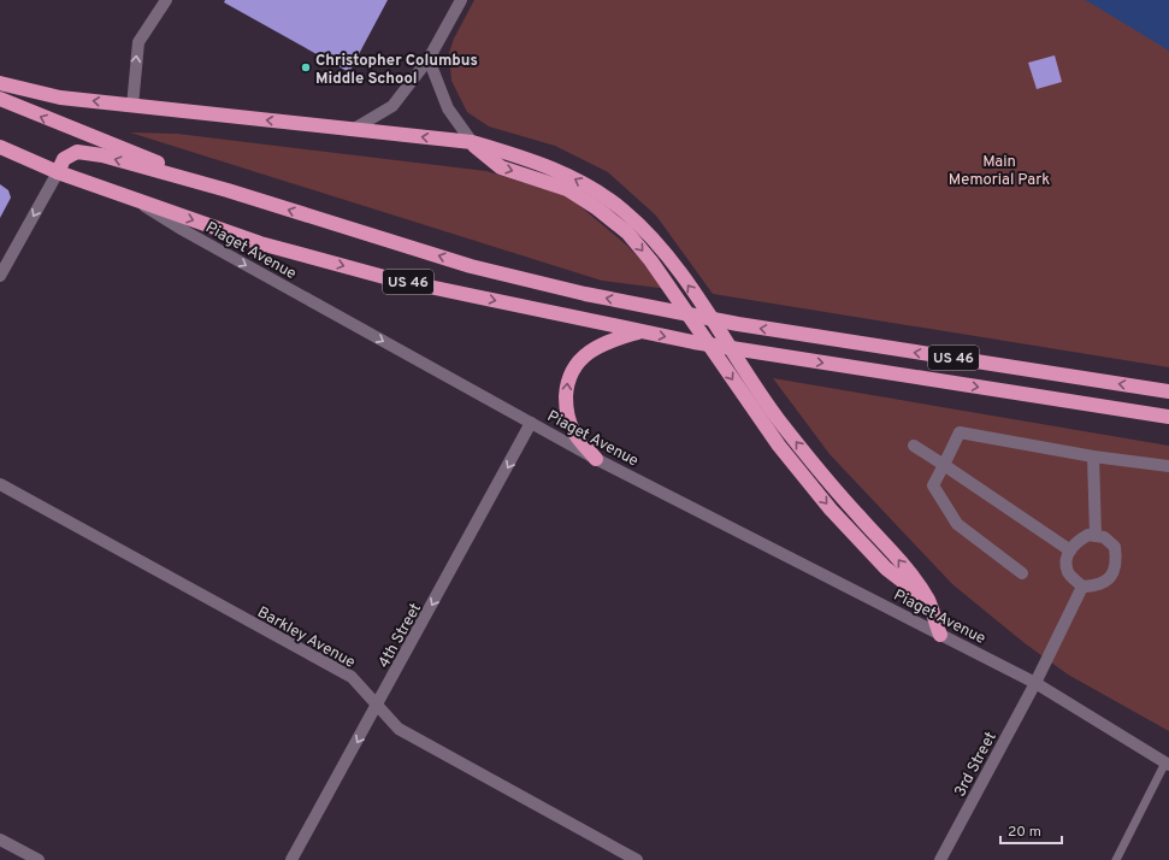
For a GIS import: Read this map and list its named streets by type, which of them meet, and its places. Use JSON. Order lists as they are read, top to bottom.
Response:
{
  "streets": {
    "highway": ["Piaget Avenue", "US 46"],
    "street": ["4th Street", "Barkley Avenue", "3rd Street"]
  },
  "crossings": [
    ["Piaget Avenue", "US 46"],
    ["Piaget Avenue", "4th Street"],
    ["Piaget Avenue", "3rd Street"],
    ["4th Street", "Barkley Avenue"]
  ],
  "one_way": ["4th Street"],
  "parks": ["Main Memorial Park"],
  "places": ["Christopher Columbus Middle School"],
  "scale_bar": "20 m"
}
